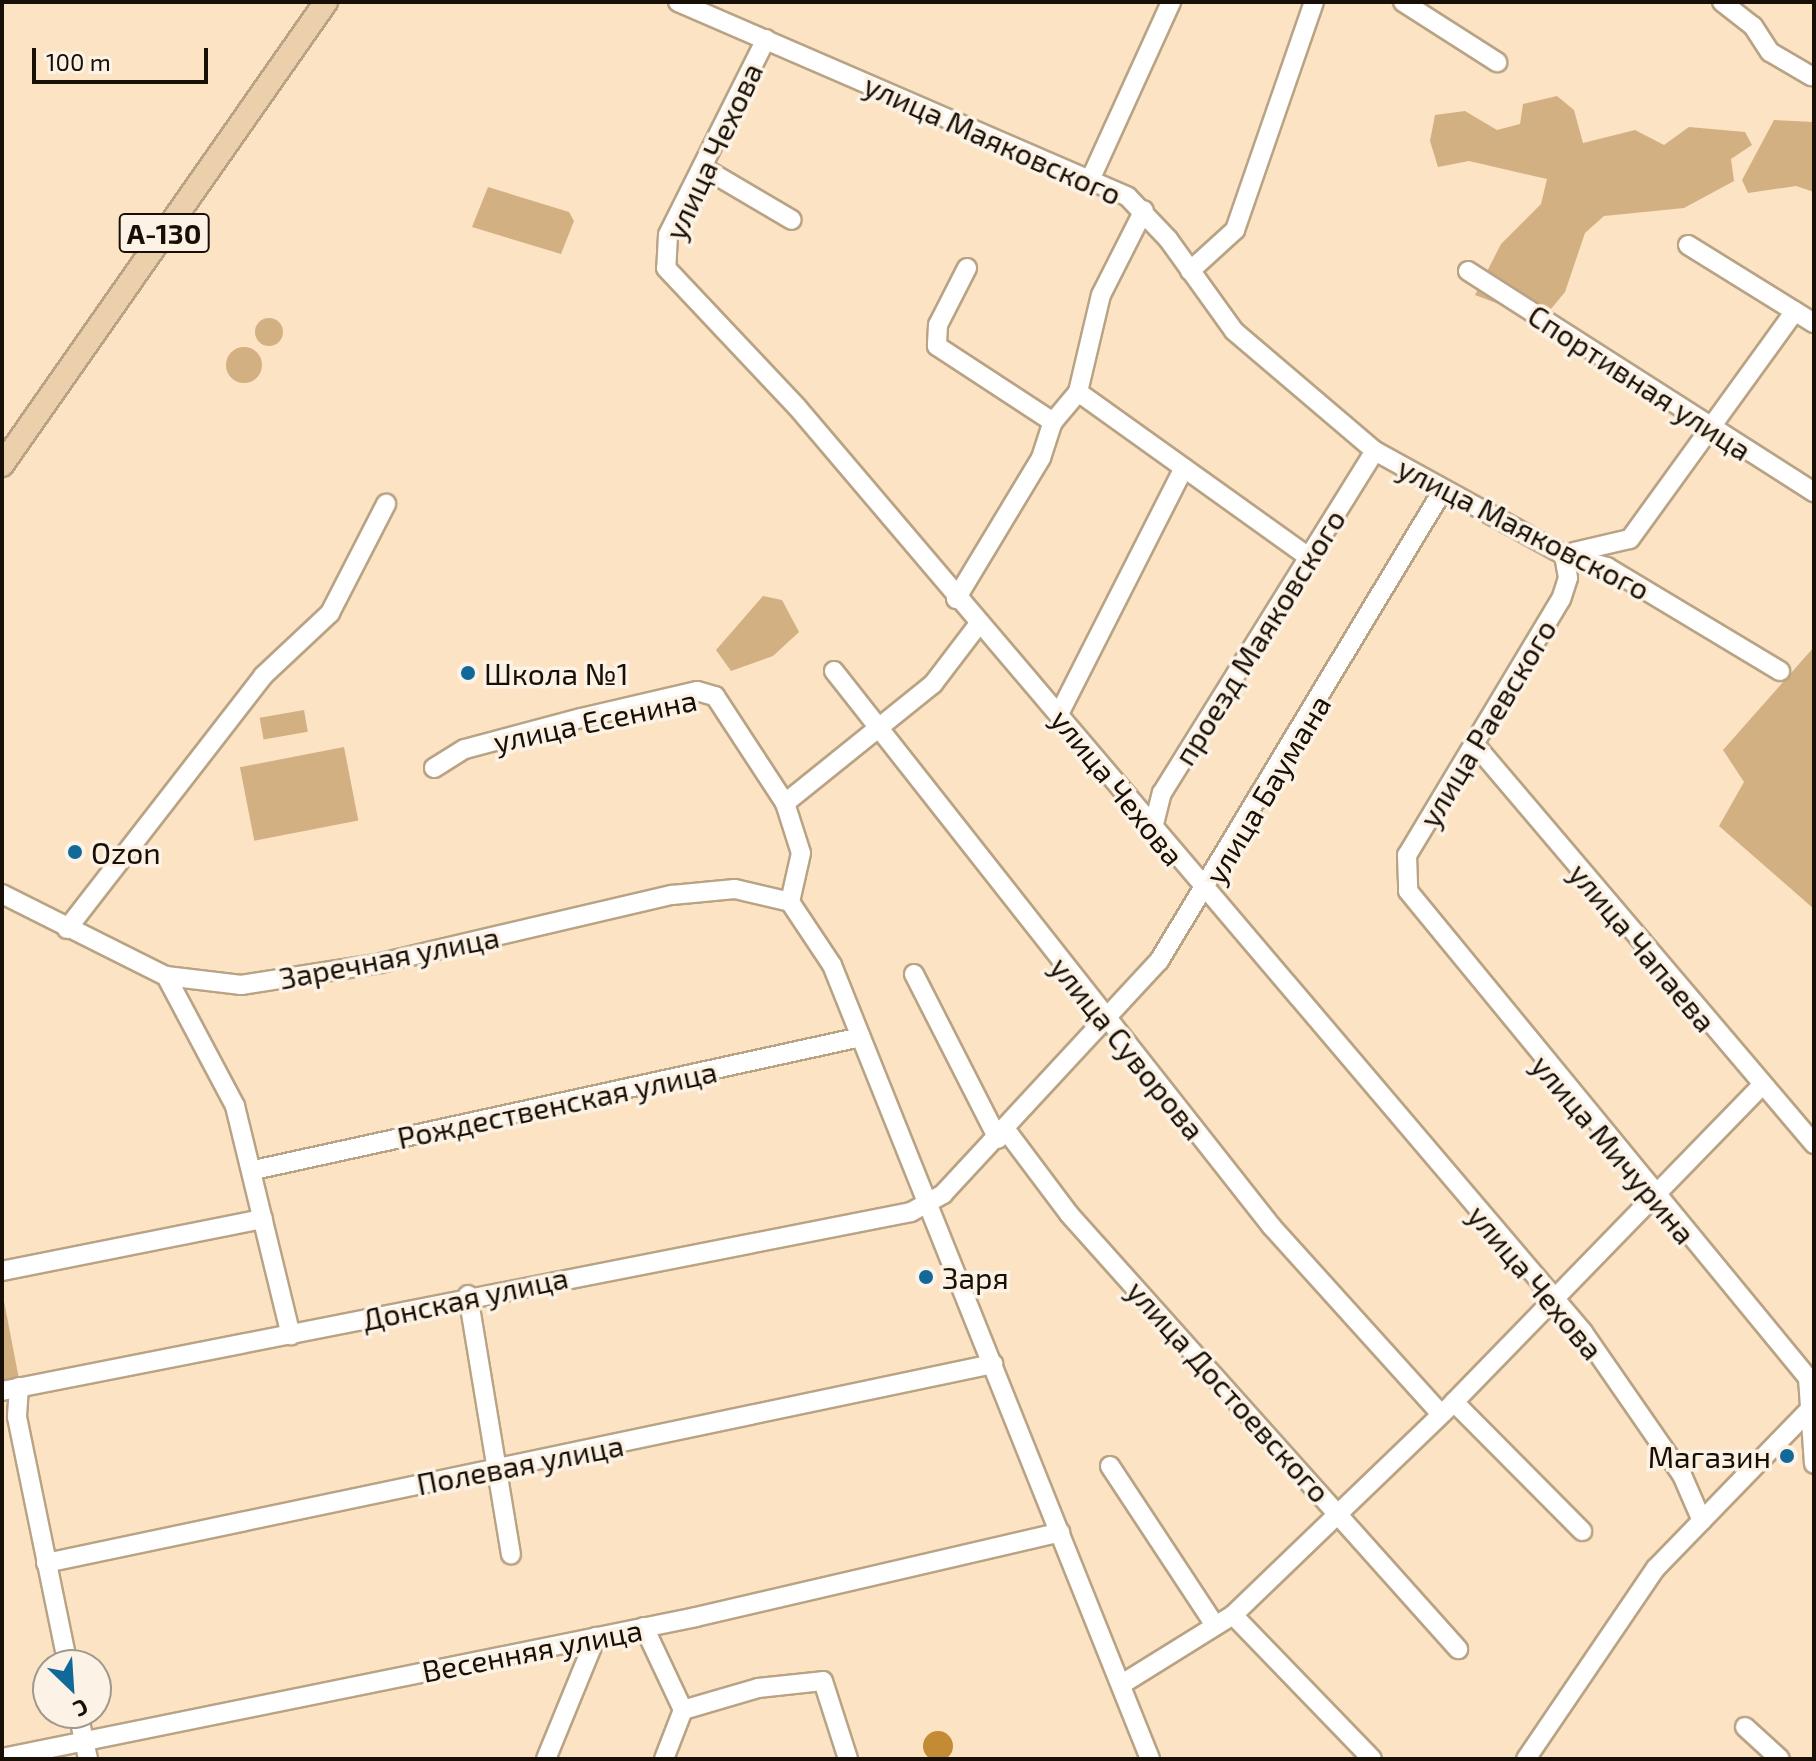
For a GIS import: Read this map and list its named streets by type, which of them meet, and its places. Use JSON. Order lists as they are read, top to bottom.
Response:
{
  "streets": {
    "main road": ["А-130"],
    "street": [
      "улица Маяковского",
      "улица Чехова",
      "Спортивная улица",
      "проезд Маяковского",
      "улица Есенина",
      "улица Раевского",
      "улица Баумана",
      "улица Чапаева",
      "Заречная улица",
      "улица Суворова",
      "Рождественская улица",
      "улица Мичурина",
      "Донская улица",
      "улица Достоевского",
      "Полевая улица",
      "Весенняя улица"
    ]
  },
  "crossings": [
    ["улица Маяковского", "улица Чехова"],
    ["улица Маяковского", "проезд Маяковского"],
    ["улица Маяковского", "улица Раевского"],
    ["улица Маяковского", "улица Баумана"],
    ["улица Чехова", "проезд Маяковского"],
    ["улица Чехова", "улица Баумана"],
    ["улица Раевского", "улица Чапаева"],
    ["улица Раевского", "улица Мичурина"],
    ["улица Баумана", "улица Суворова"],
    ["улица Баумана", "Донская улица"],
    ["улица Баумана", "улица Достоевского"]
  ],
  "places": [
    "Школа №1",
    "Ozon",
    "Заря",
    "Магазин"
  ],
  "scale_bar": "100 m",
  "north": "bottom right"
}
